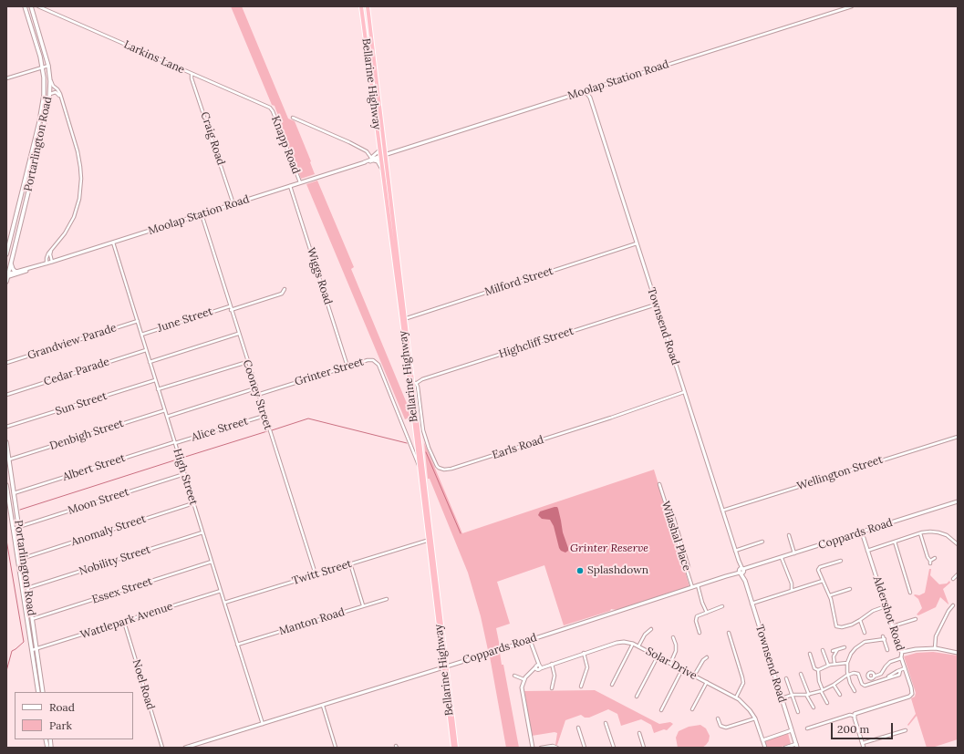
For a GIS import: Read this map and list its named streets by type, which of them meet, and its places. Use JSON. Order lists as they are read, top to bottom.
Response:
{
  "streets": {
    "highway": ["Bellarine Highway"],
    "main road": ["Portarlington Road", "Townsend Road"],
    "street": [
      "Larkins Lane",
      "Moolap Station Road",
      "Craig Road",
      "Knapp Road",
      "Wiggs Road",
      "Milford Street",
      "June Street",
      "Grandview Parade",
      "Highcliff Street",
      "Cedar Parade",
      "Grinter Street",
      "Cooney Street",
      "Sun Street",
      "Alice Street",
      "Denbigh Street",
      "Earls Road",
      "Albert Street",
      "Wellington Street",
      "High Street",
      "Moon Street",
      "Anomaly Street",
      "Coppards Road",
      "Wilashal Place",
      "Nobility Street",
      "Twitt Street",
      "Essex Street",
      "Aldershot Road",
      "Wattlepark Avenue",
      "Manton Road",
      "Solar Drive",
      "Noel Road"
    ]
  },
  "crossings": [
    ["Larkins Lane", "Craig Road"],
    ["Larkins Lane", "Knapp Road"],
    ["Moolap Station Road", "Bellarine Highway"],
    ["Moolap Station Road", "Craig Road"],
    ["Moolap Station Road", "Portarlington Road"],
    ["Moolap Station Road", "Knapp Road"],
    ["Moolap Station Road", "Wiggs Road"],
    ["Moolap Station Road", "Townsend Road"],
    ["Moolap Station Road", "Cooney Street"],
    ["Moolap Station Road", "High Street"],
    ["Bellarine Highway", "Milford Street"],
    ["Bellarine Highway", "Highcliff Street"],
    ["Bellarine Highway", "Grinter Street"],
    ["Bellarine Highway", "Earls Road"],
    ["Bellarine Highway", "Coppards Road"],
    ["Bellarine Highway", "Twitt Street"],
    ["Portarlington Road", "Denbigh Street"],
    ["Portarlington Road", "Albert Street"],
    ["Portarlington Road", "Moon Street"],
    ["Portarlington Road", "Anomaly Street"],
    ["Portarlington Road", "Nobility Street"],
    ["Portarlington Road", "Essex Street"],
    ["Portarlington Road", "Wattlepark Avenue"],
    ["Wiggs Road", "Grinter Street"],
    ["Milford Street", "Townsend Road"],
    ["June Street", "Cooney Street"],
    ["June Street", "High Street"],
    ["Townsend Road", "Highcliff Street"],
    ["Townsend Road", "Earls Road"],
    ["Townsend Road", "Wellington Street"],
    ["Townsend Road", "Coppards Road"],
    ["Grandview Parade", "High Street"],
    ["Highcliff Street", "Earls Road"],
    ["Cedar Parade", "High Street"],
    ["Grinter Street", "Cooney Street"],
    ["Cooney Street", "Alice Street"],
    ["Cooney Street", "Twitt Street"],
    ["Sun Street", "High Street"],
    ["Alice Street", "Albert Street"],
    ["Alice Street", "High Street"],
    ["Denbigh Street", "High Street"],
    ["Albert Street", "High Street"],
    ["High Street", "Moon Street"],
    ["High Street", "Anomaly Street"],
    ["High Street", "Coppards Road"],
    ["High Street", "Nobility Street"],
    ["High Street", "Twitt Street"],
    ["High Street", "Essex Street"],
    ["High Street", "Wattlepark Avenue"],
    ["High Street", "Manton Road"],
    ["Coppards Road", "Wilashal Place"],
    ["Coppards Road", "Aldershot Road"],
    ["Wattlepark Avenue", "Noel Road"]
  ],
  "parks": ["Grinter Reserve"],
  "places": ["Splashdown"],
  "legend": ["Road", "Park"],
  "scale_bar": "200 m"
}
